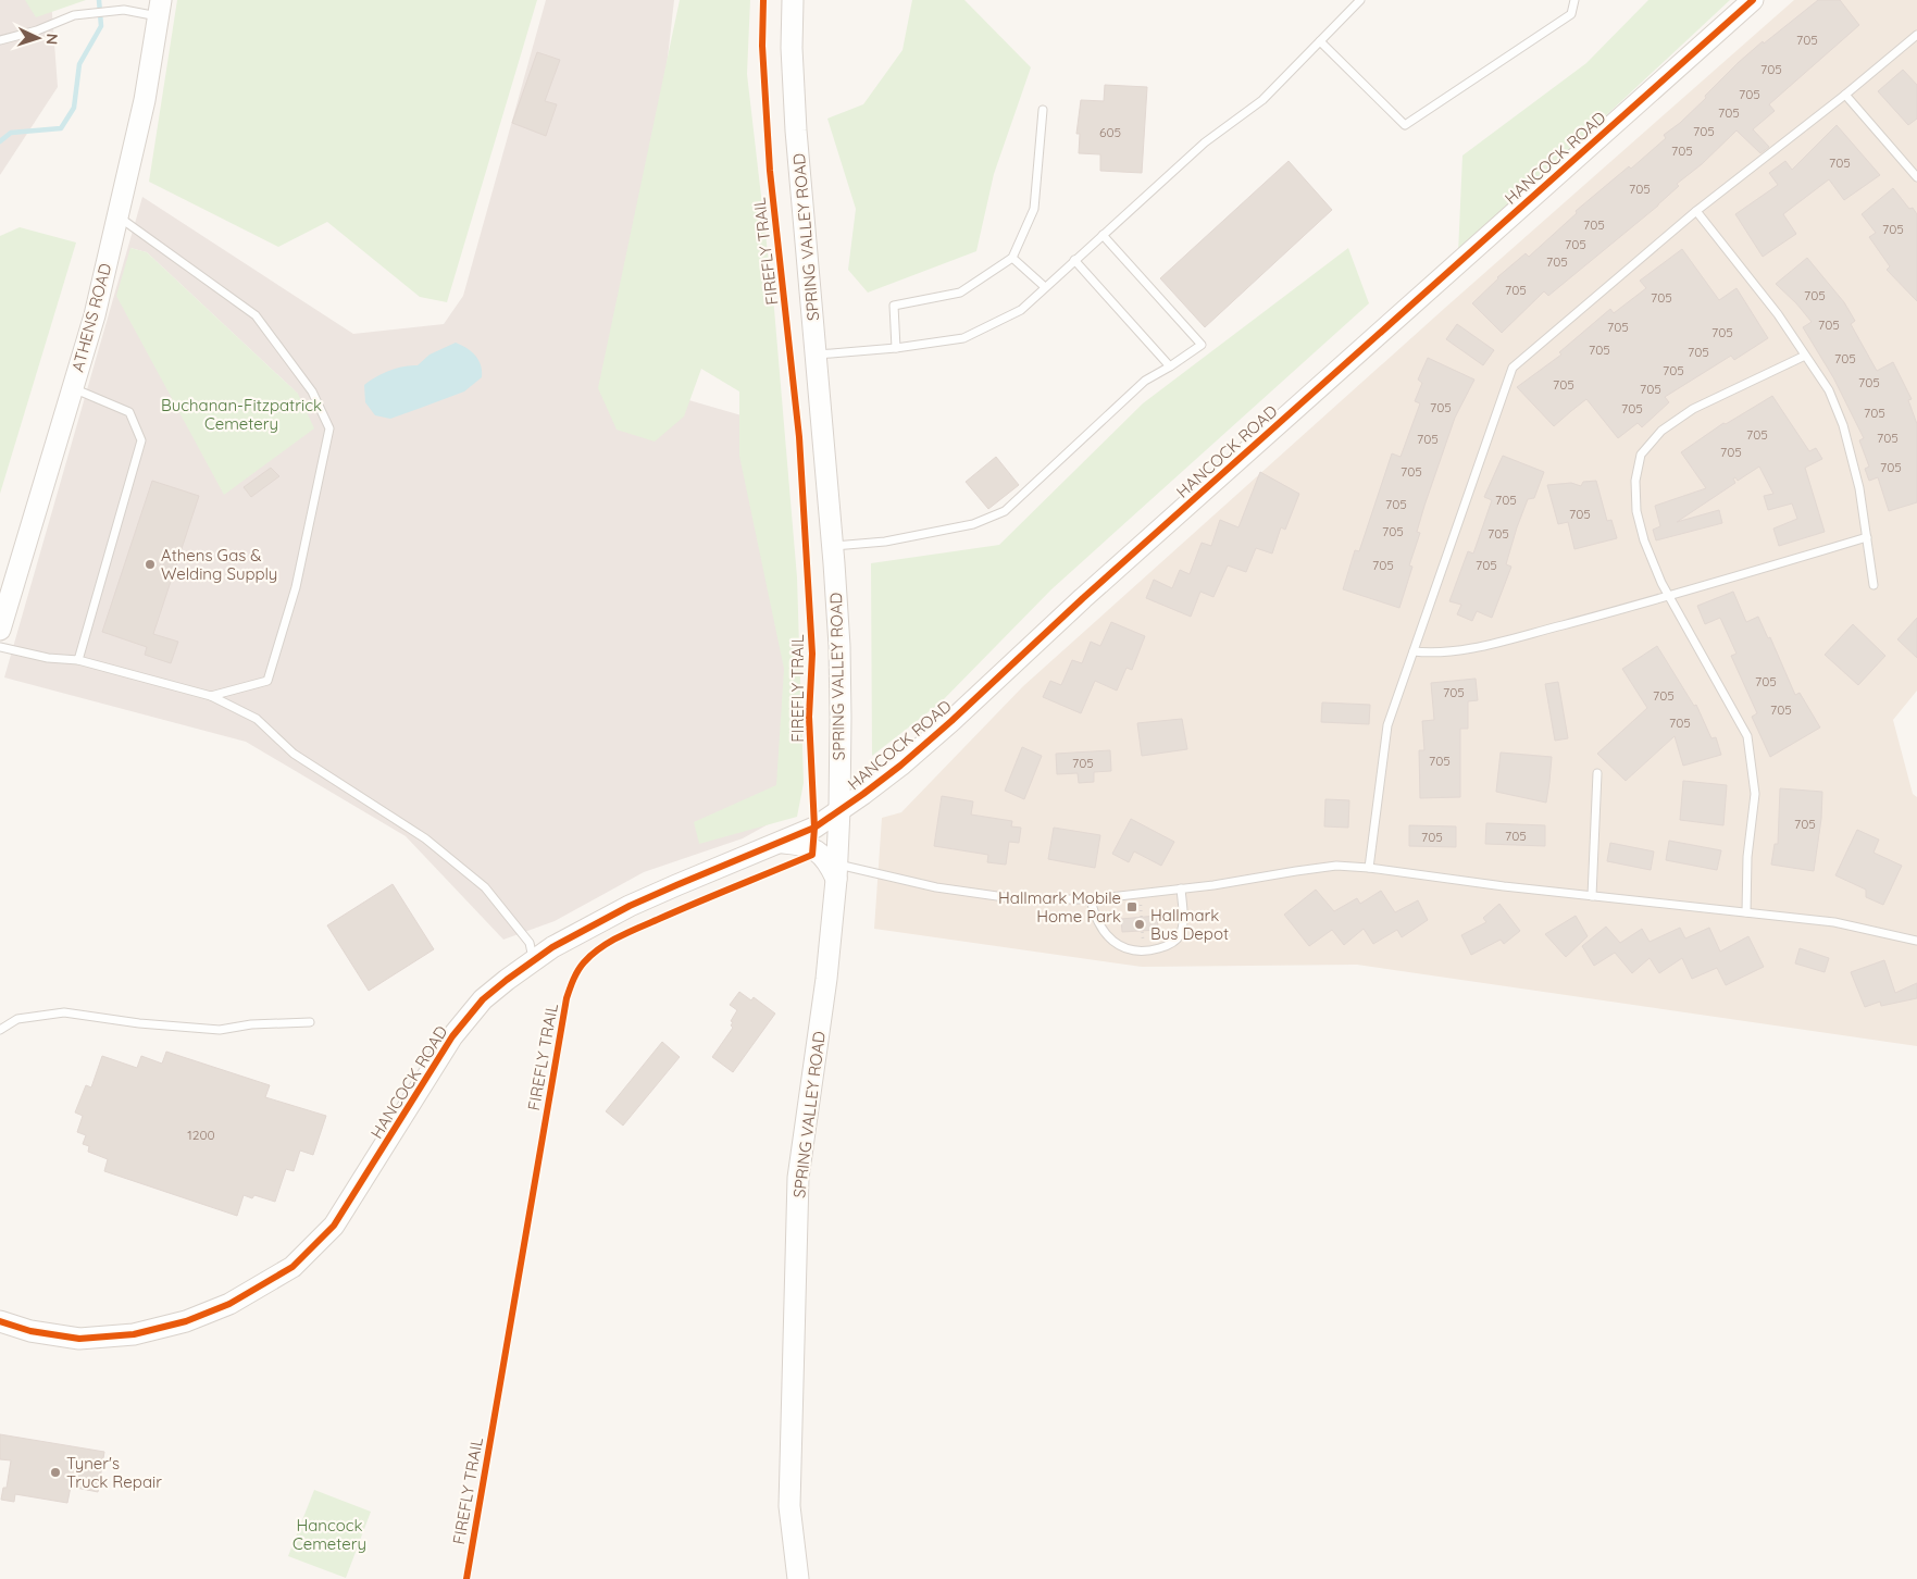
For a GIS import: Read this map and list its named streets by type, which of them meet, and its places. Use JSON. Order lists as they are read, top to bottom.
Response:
{
  "streets": {
    "street": ["HANCOCK ROAD", "SPRING VALLEY ROAD", "ATHENS ROAD"],
    "cycle path": ["FIREFLY TRAIL"]
  },
  "crossings": [
    ["HANCOCK ROAD", "SPRING VALLEY ROAD"]
  ],
  "parks": ["Buchanan-Fitzpatrick Cemetery", "Hancock Cemetery"],
  "places": {
    "other": ["Athens Gas & Welding Supply", "Hallmark Bus Depot", "Tyner's Truck Repair"],
    "transit": ["Hallmark Mobile Home Park"]
  },
  "house_numbers": [
    "705",
    "705",
    "705",
    "705",
    "705",
    "605",
    "705",
    "705",
    "705",
    "705",
    "705",
    "705",
    "705",
    "705",
    "705",
    "705",
    "705",
    "705",
    "705",
    "705",
    "705",
    "705",
    "705",
    "705",
    "705",
    "705",
    "705",
    "705",
    "705",
    "705",
    "705",
    "705",
    "705",
    "705",
    "705",
    "705",
    "705",
    "705",
    "705",
    "705",
    "705",
    "705",
    "705",
    "705",
    "705",
    "705",
    "705",
    "705",
    "705",
    "705",
    "705",
    "705",
    "1200"
  ],
  "north": "right"
}
